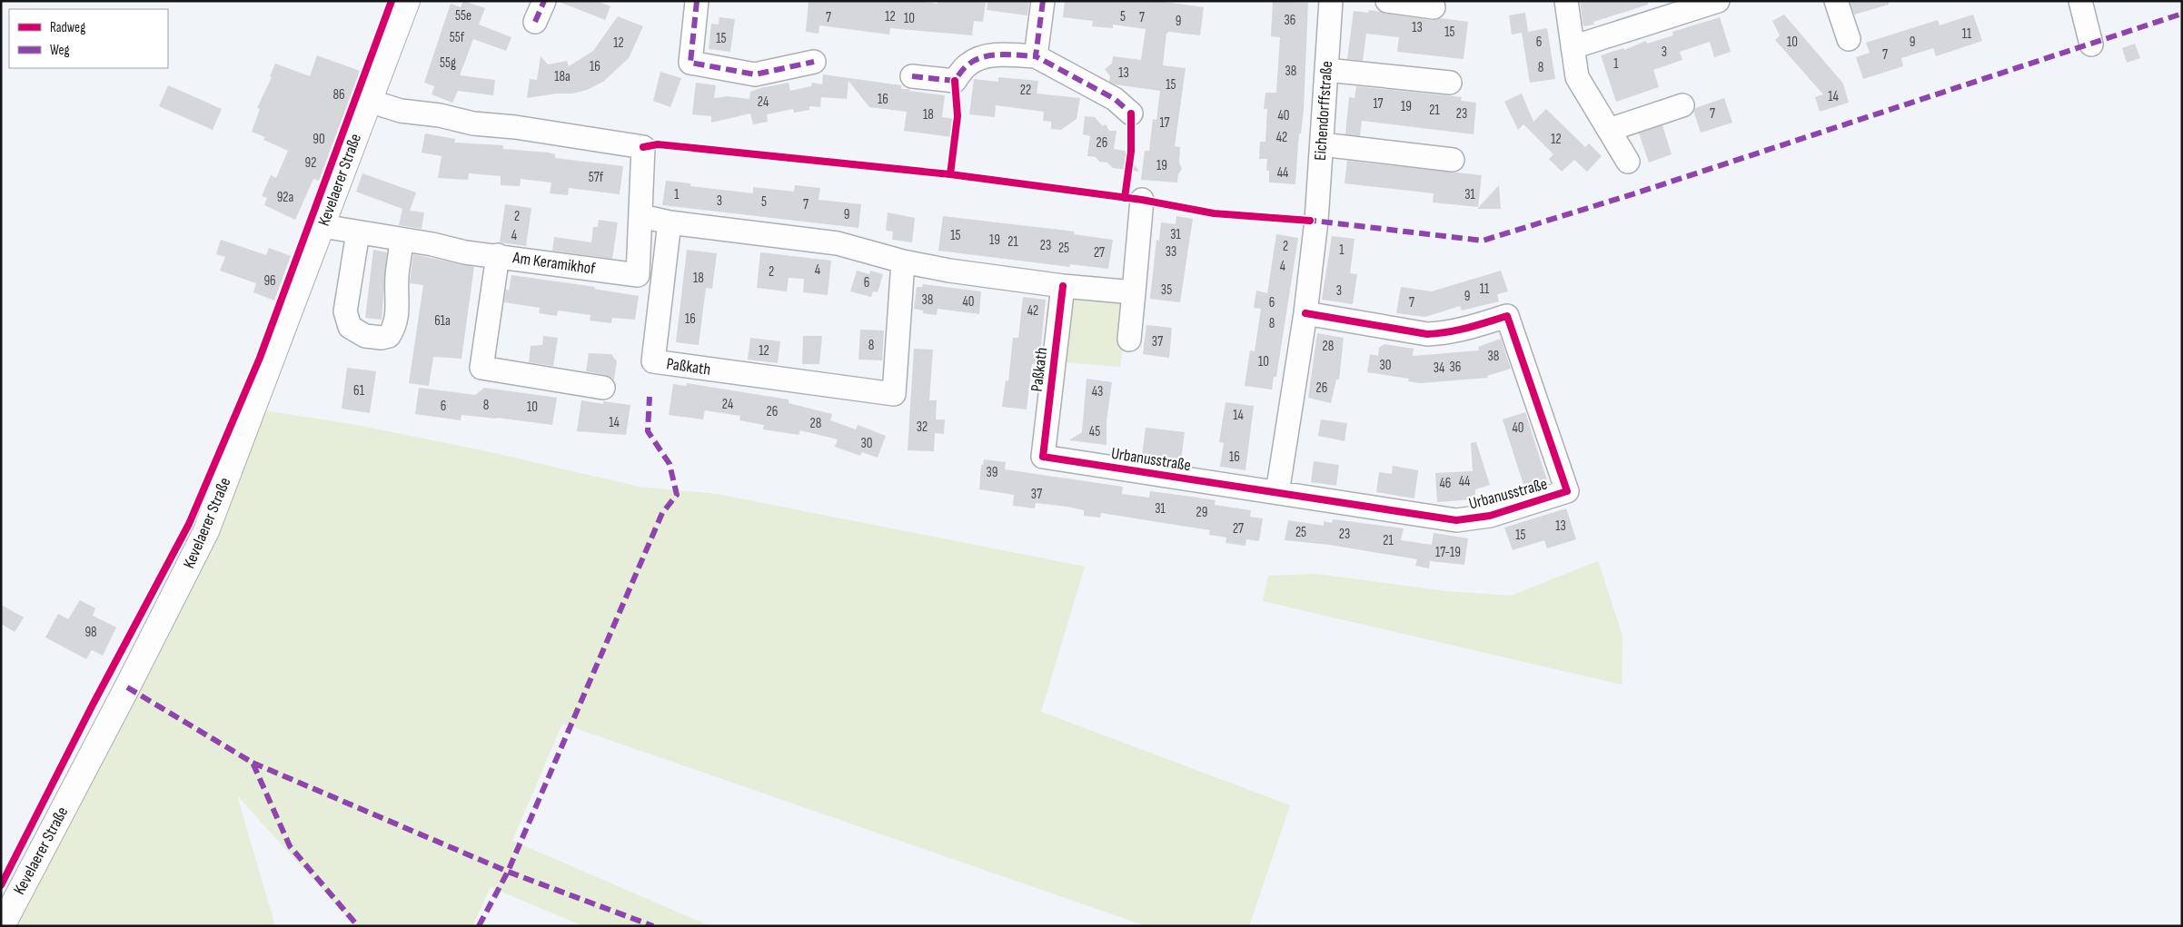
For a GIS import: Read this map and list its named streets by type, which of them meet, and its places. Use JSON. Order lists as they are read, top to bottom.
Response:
{
  "streets": {
    "main road": ["Kevelaerer Straße"],
    "street": [
      "Eichendorffstraße",
      "Am Keramikhof",
      "Paßkath",
      "Urbanusstraße"
    ]
  },
  "crossings": [
    ["Eichendorffstraße", "Urbanusstraße"],
    ["Kevelaerer Straße", "Am Keramikhof"],
    ["Paßkath", "Urbanusstraße"]
  ],
  "house_numbers": [
    "55e",
    "12",
    "5",
    "7",
    "7",
    "10",
    "36",
    "9",
    "13",
    "15",
    "11",
    "55f",
    "15",
    "6",
    "10",
    "9",
    "12",
    "3",
    "7",
    "55g",
    "1",
    "16",
    "8",
    "38",
    "13",
    "18a",
    "15",
    "22",
    "86",
    "14",
    "16",
    "24",
    "17",
    "19",
    "21",
    "23",
    "7",
    "18",
    "40",
    "17",
    "42",
    "90",
    "12",
    "26",
    "92",
    "19",
    "44",
    "57f",
    "1",
    "31",
    "92a",
    "3",
    "5",
    "7",
    "9",
    "2",
    "31",
    "4",
    "15",
    "19",
    "21",
    "23",
    "2",
    "25",
    "1",
    "33",
    "27",
    "4",
    "4",
    "2",
    "18",
    "96",
    "6",
    "11",
    "35",
    "3",
    "9",
    "38",
    "40",
    "6",
    "7",
    "42",
    "16",
    "61a",
    "8",
    "37",
    "8",
    "28",
    "12",
    "38",
    "10",
    "30",
    "36",
    "34",
    "26",
    "61",
    "43",
    "24",
    "8",
    "6",
    "10",
    "26",
    "14",
    "14",
    "28",
    "32",
    "40",
    "45",
    "30",
    "16",
    "39",
    "44",
    "46",
    "37",
    "31",
    "29",
    "13",
    "27",
    "25",
    "23",
    "15",
    "21",
    "17-19",
    "98"
  ],
  "legend": ["Radweg", "Weg"]
}
